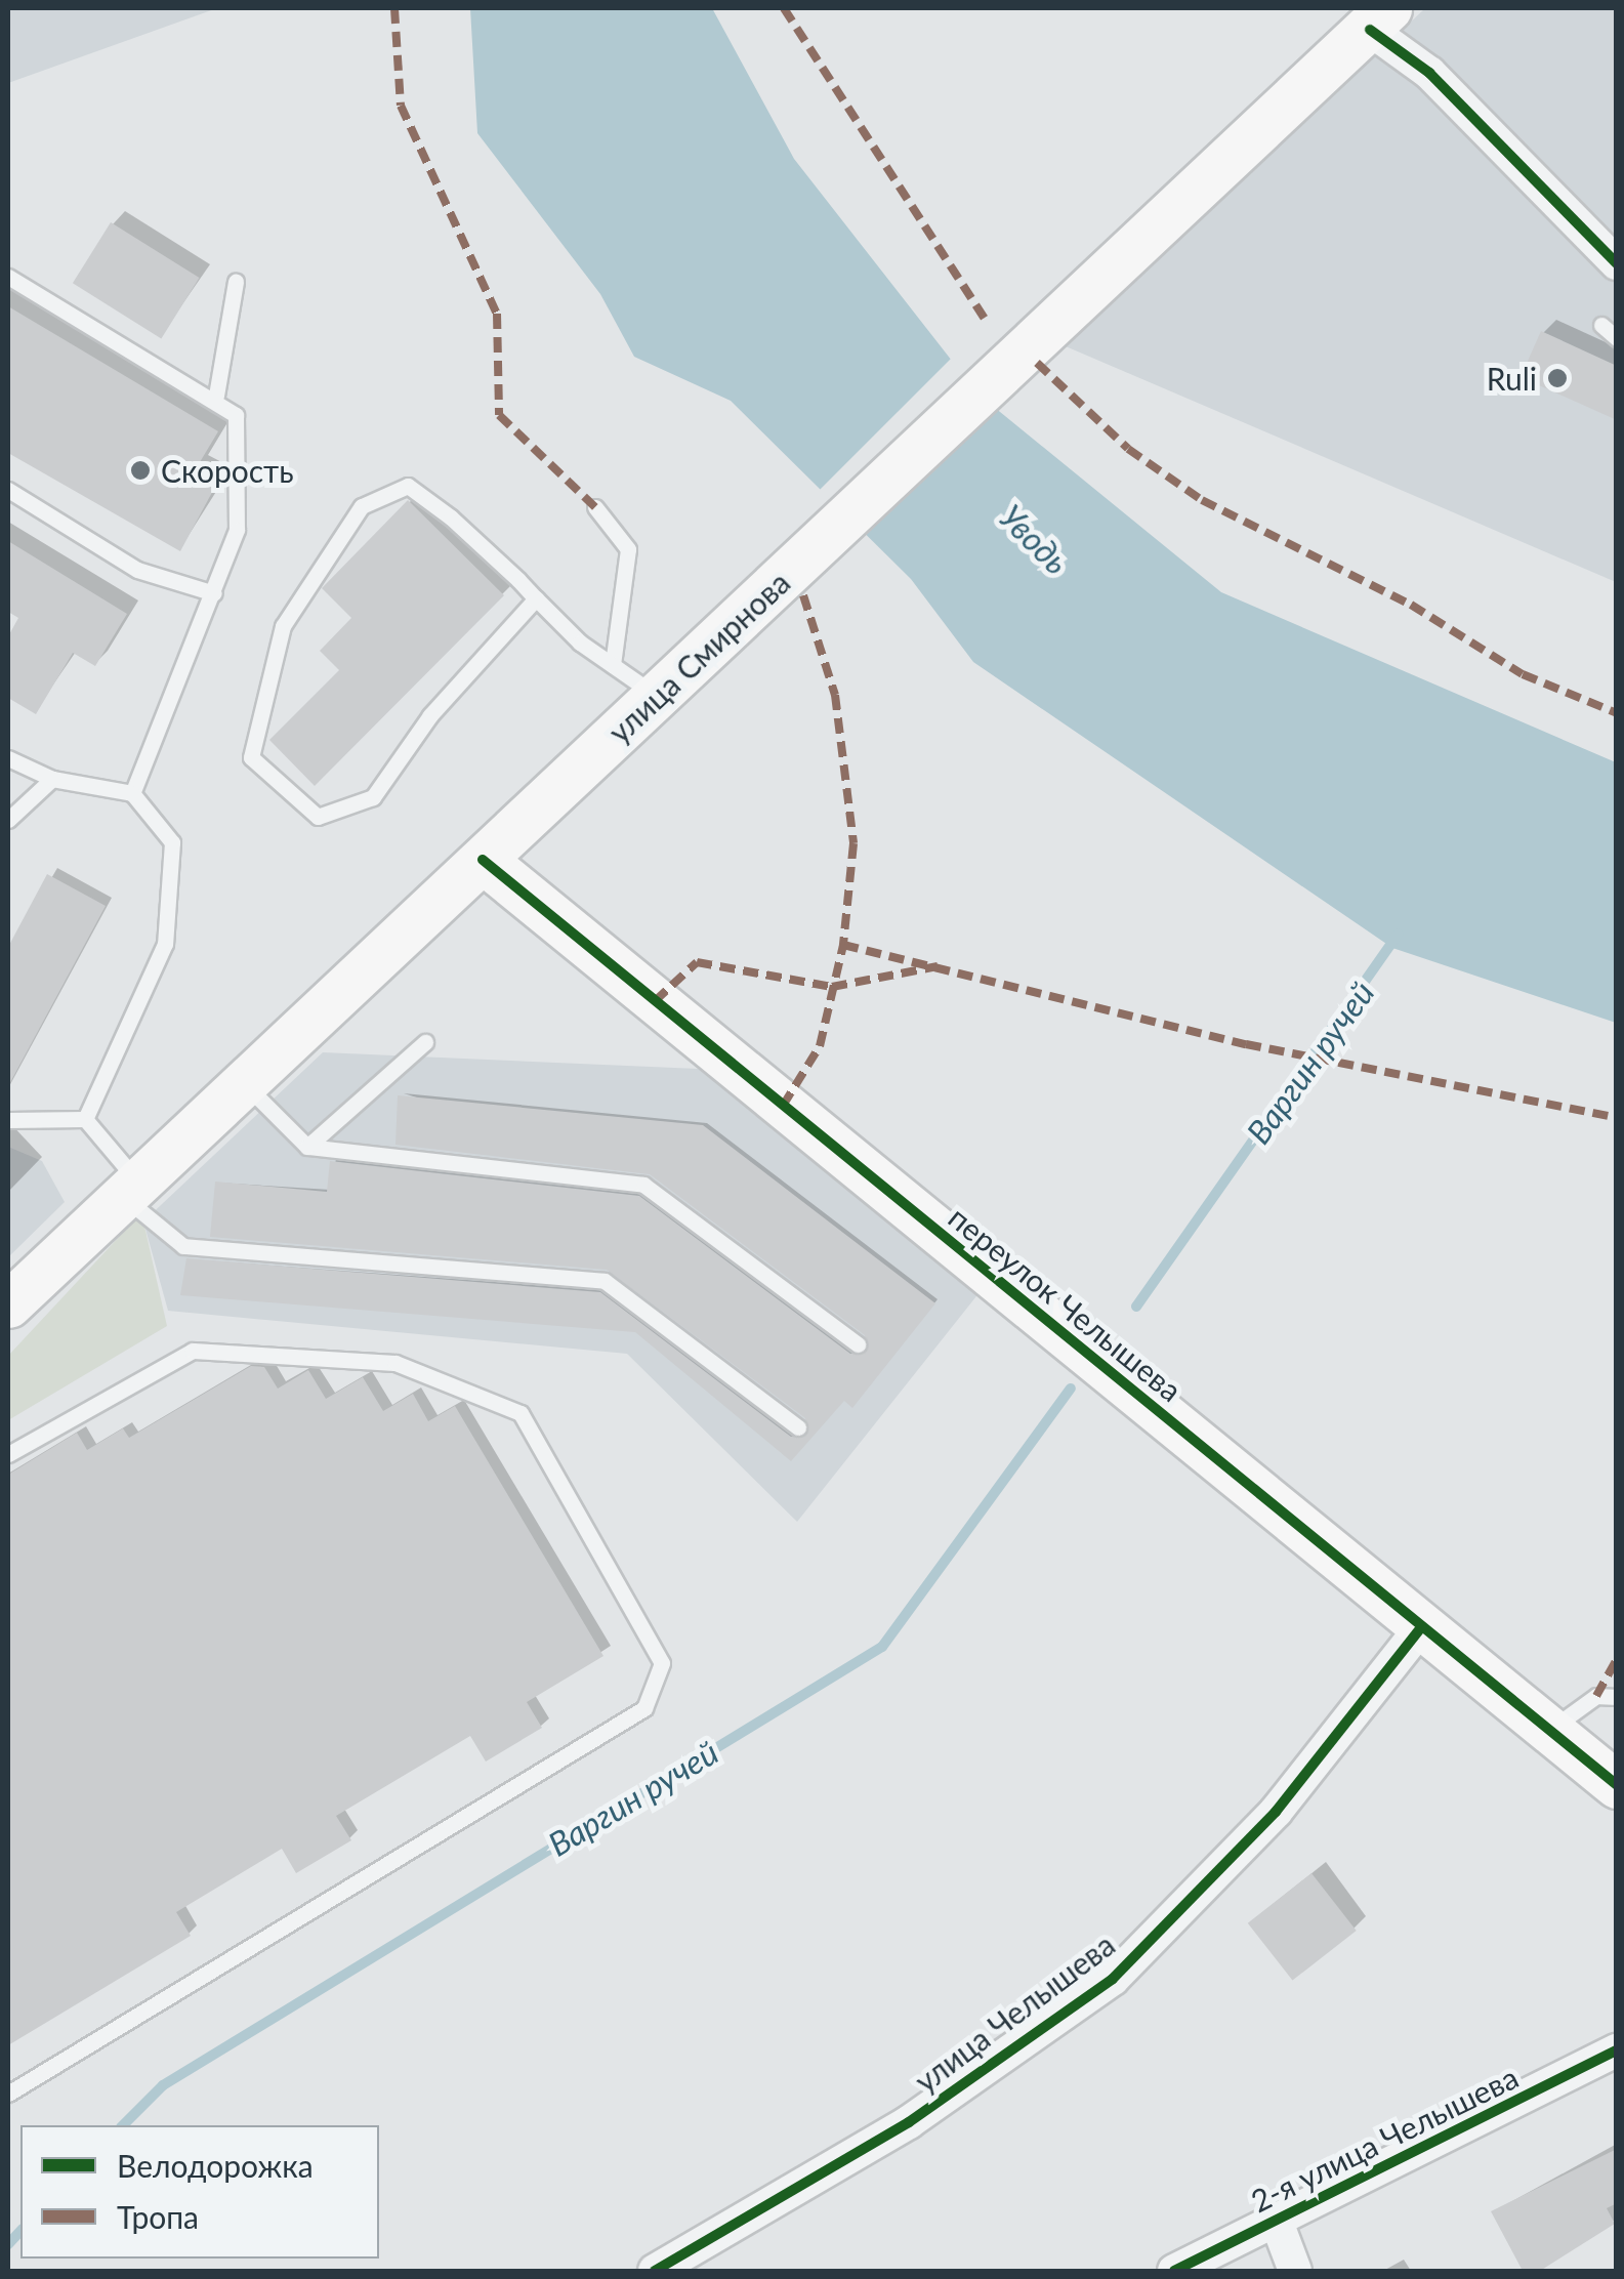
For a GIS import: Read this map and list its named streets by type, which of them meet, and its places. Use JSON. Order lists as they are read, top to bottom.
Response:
{
  "streets": {
    "main road": ["улица Смирнова", "переулок Челышева"],
    "street": ["улица Челышева", "2-я улица Челышева"]
  },
  "crossings": [
    ["улица Смирнова", "переулок Челышева"],
    ["переулок Челышева", "улица Челышева"]
  ],
  "water": ["Уводь", "Варгин ручей"],
  "places": ["Ruli", "Скорость"],
  "legend": ["Велодорожка", "Тропа"]
}
